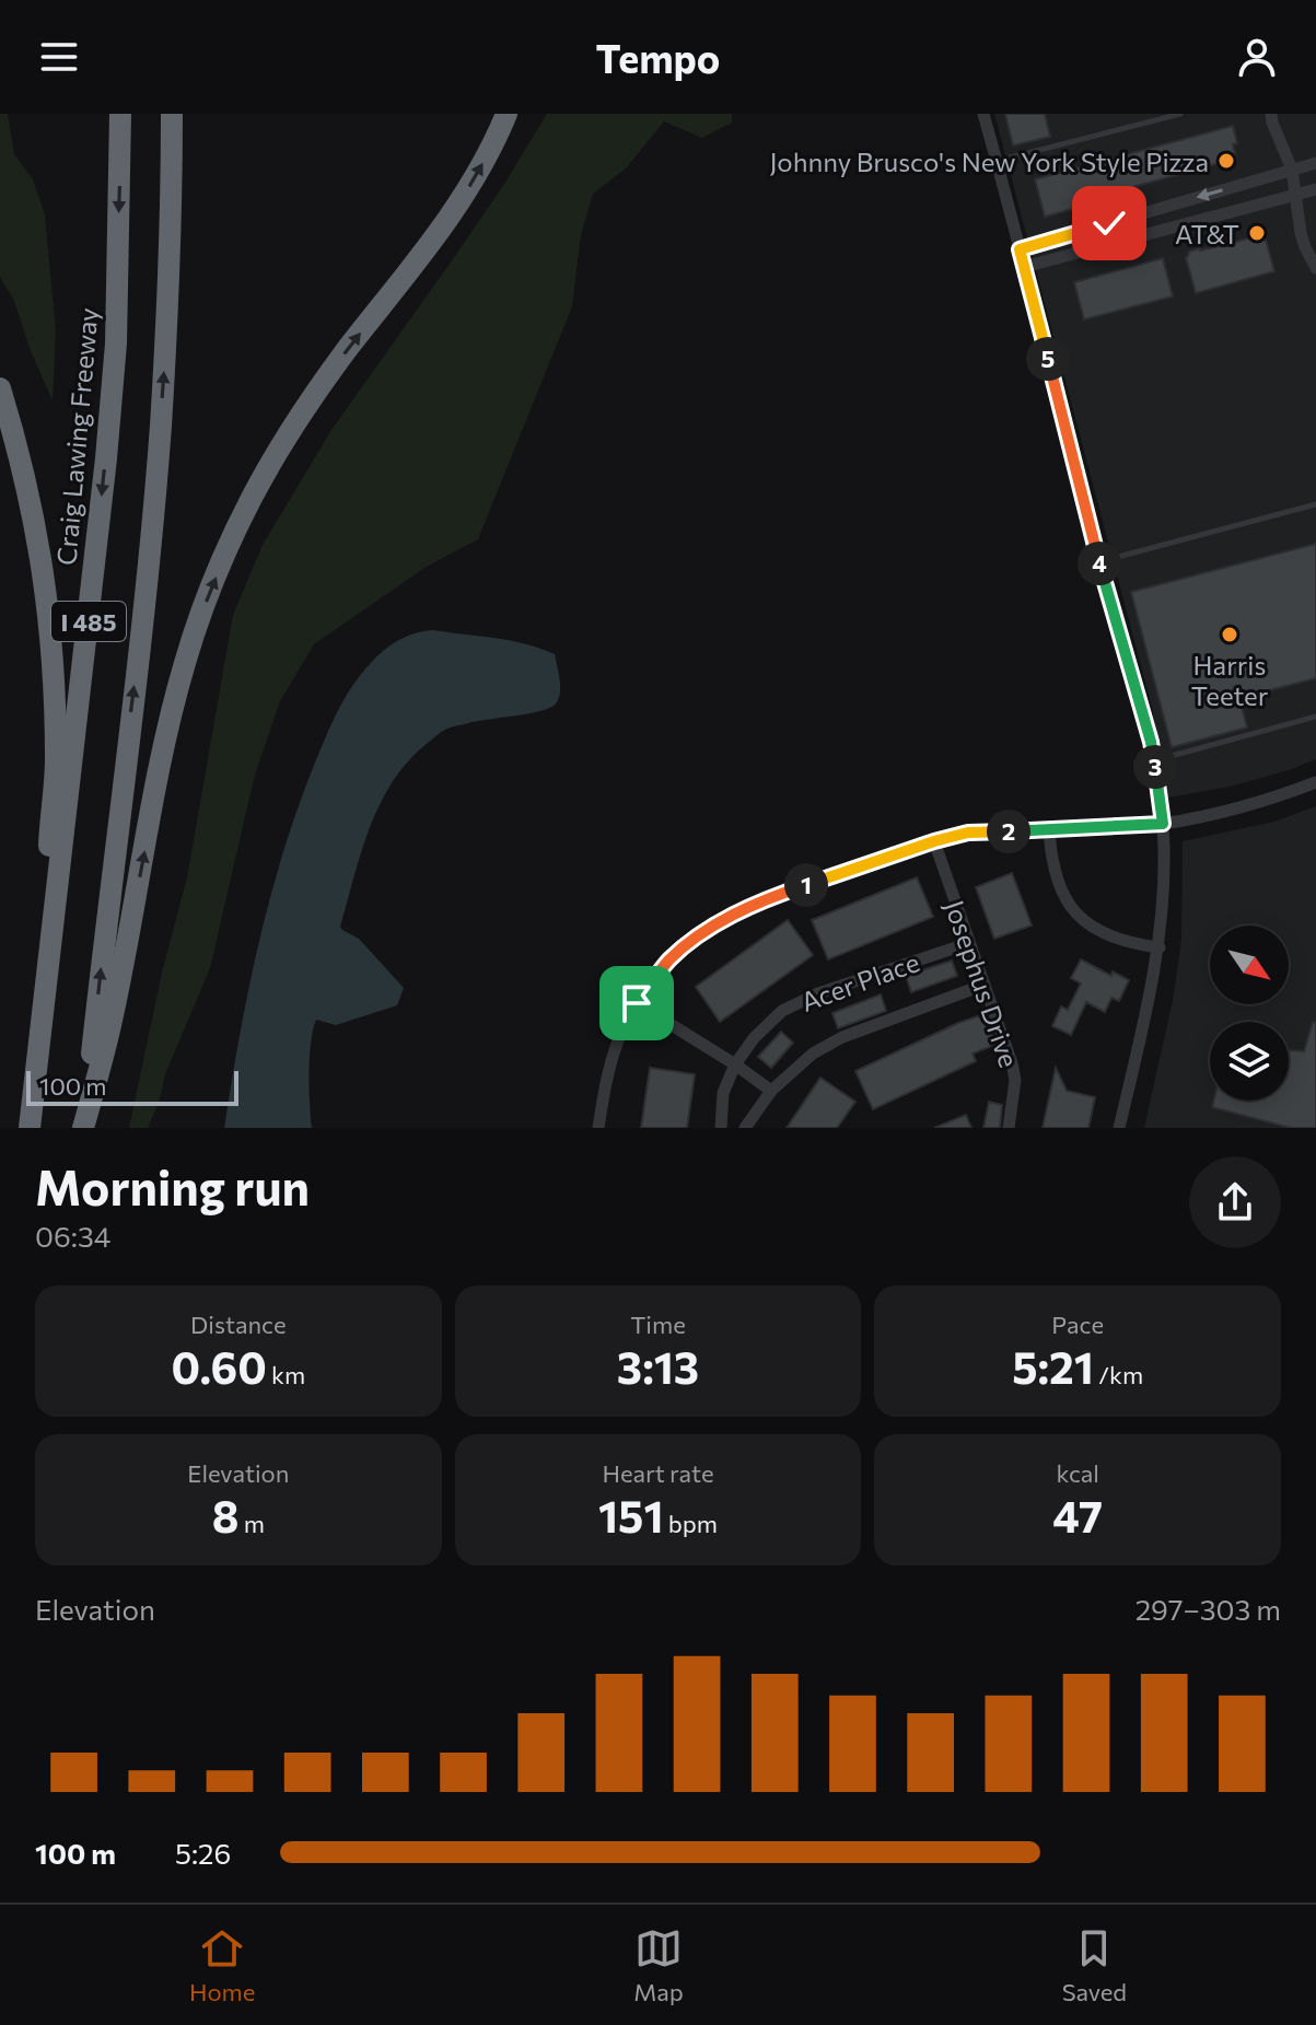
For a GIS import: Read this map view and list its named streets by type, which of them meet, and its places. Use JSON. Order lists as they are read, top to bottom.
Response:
{
  "streets": {
    "highway": ["Craig Lawing Freeway", "I 485"],
    "street": ["Acer Place", "Josephus Drive"]
  },
  "crossings": [
    ["Acer Place", "Josephus Drive"]
  ],
  "places": ["Johnny Brusco's New York Style Pizza", "AT&T", "Harris Teeter"],
  "scale_bar": "100 m",
  "north": "bottom right",
  "page": {
    "header": "Tempo",
    "pins": [
      "5",
      "4",
      "3",
      "2",
      "1"
    ],
    "scale": "100 m",
    "heading": ["Morning run", "06:34"],
    "stats": [
      ["Distance", "0.60 km"],
      ["Time", "3:13"],
      ["Pace", "5:21 /km"],
      ["Elevation", "8 m"],
      ["Heart rate", "151 bpm"],
      ["kcal", "47"]
    ],
    "chart": ["Elevation", "297–303 m"],
    "list": [
      {
        "name": "100 m",
        "note": "5:26"
      }
    ],
    "tabs": ["Home", "Map", "Saved"]
  }
}
